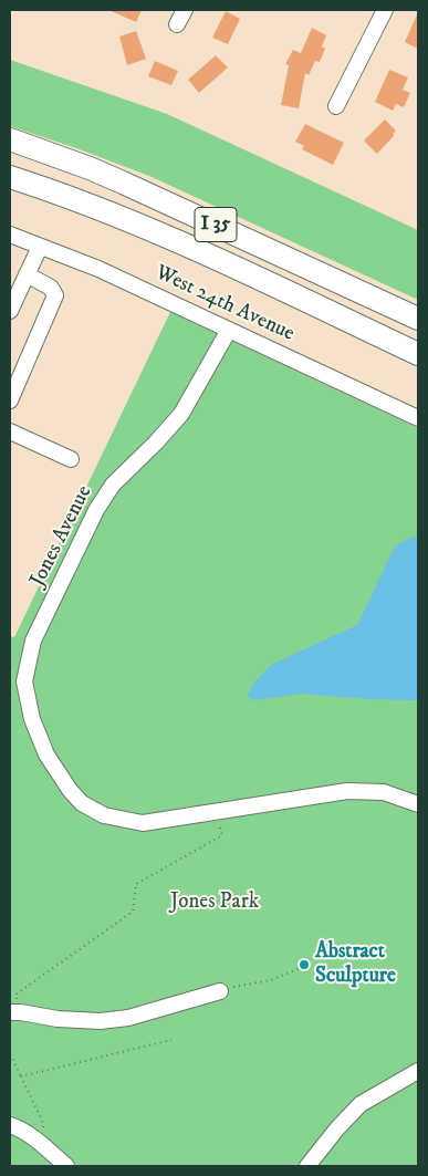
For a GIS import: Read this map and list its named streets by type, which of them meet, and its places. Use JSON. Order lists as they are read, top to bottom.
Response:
{
  "streets": {
    "highway": ["I 35"],
    "street": ["West 24th Avenue", "Jones Avenue"]
  },
  "crossings": [
    ["West 24th Avenue", "Jones Avenue"]
  ],
  "parks": ["Jones Park"],
  "places": ["Abstract Sculpture"]
}
